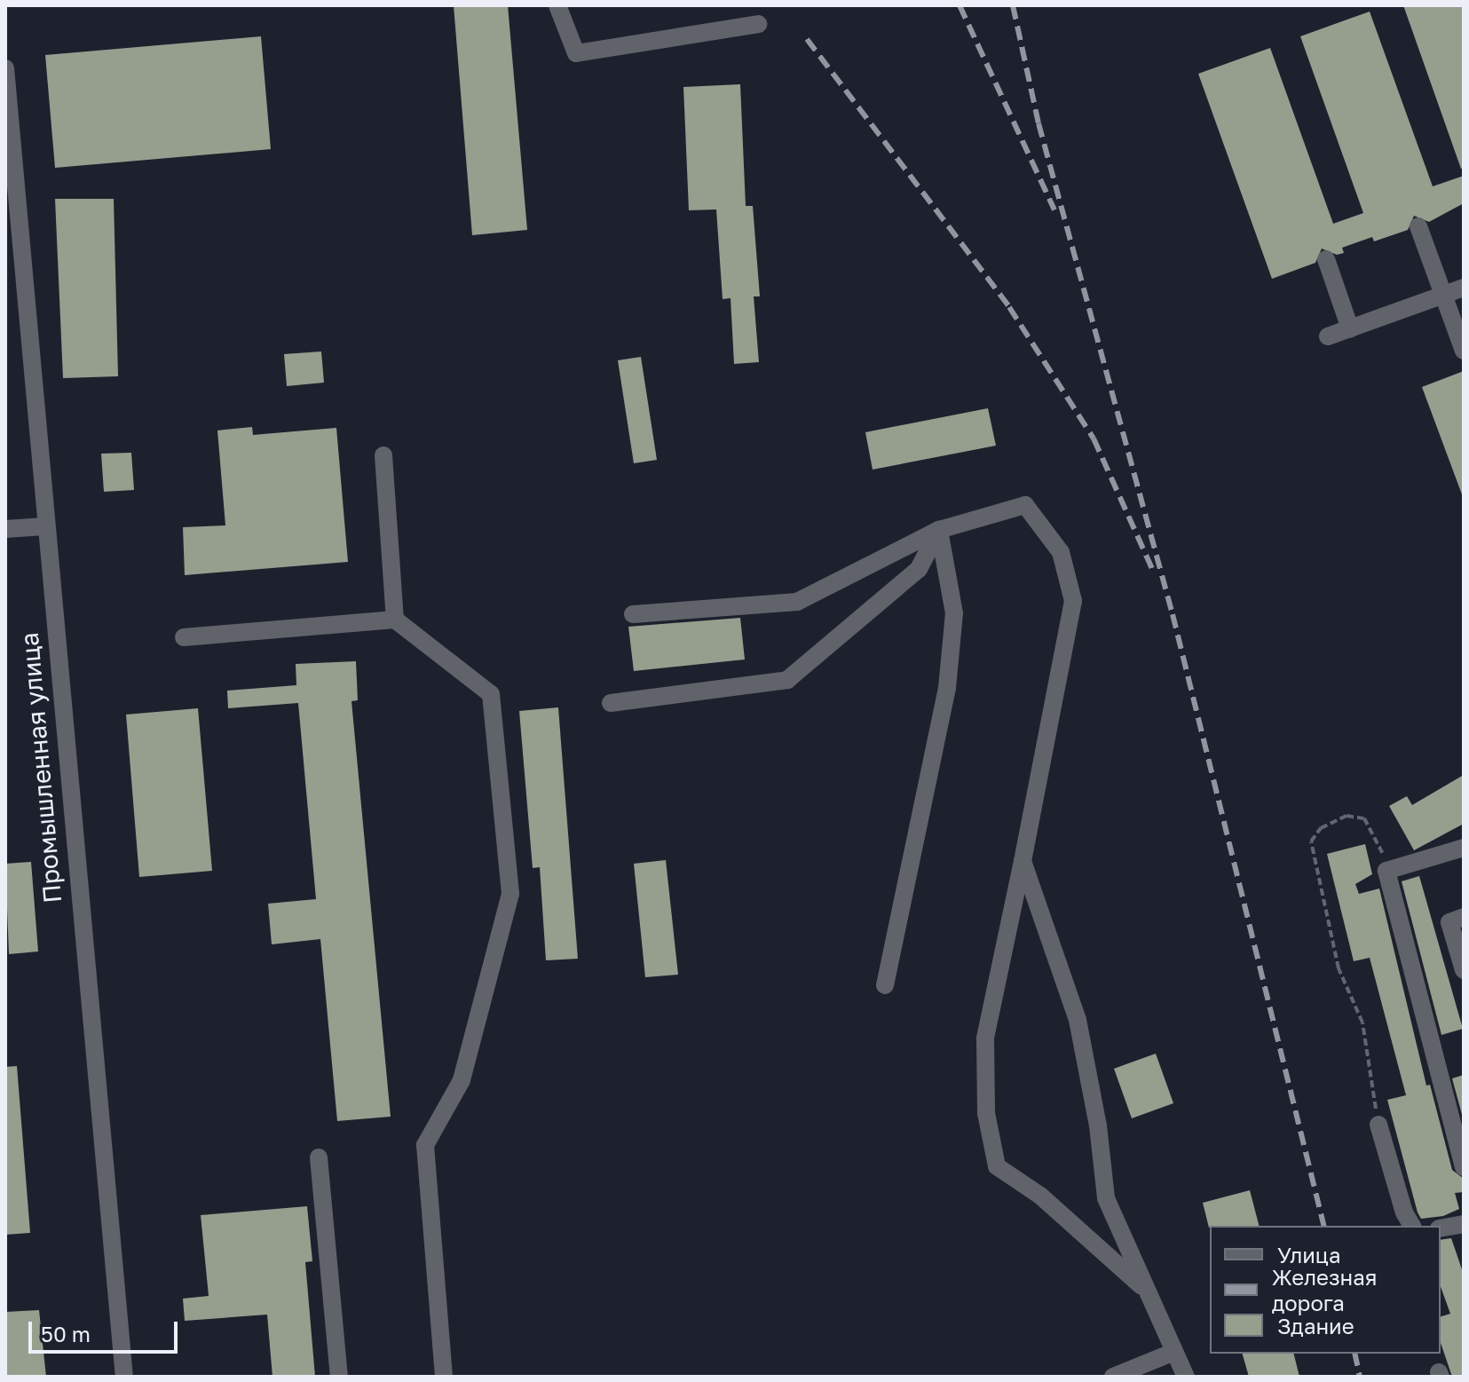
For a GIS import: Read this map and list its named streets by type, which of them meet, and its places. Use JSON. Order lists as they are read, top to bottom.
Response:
{
  "streets": {
    "street": ["Промышленная улица"]
  },
  "legend": ["Улица", "Железная дорога", "Здание"],
  "scale_bar": "50 m"
}
